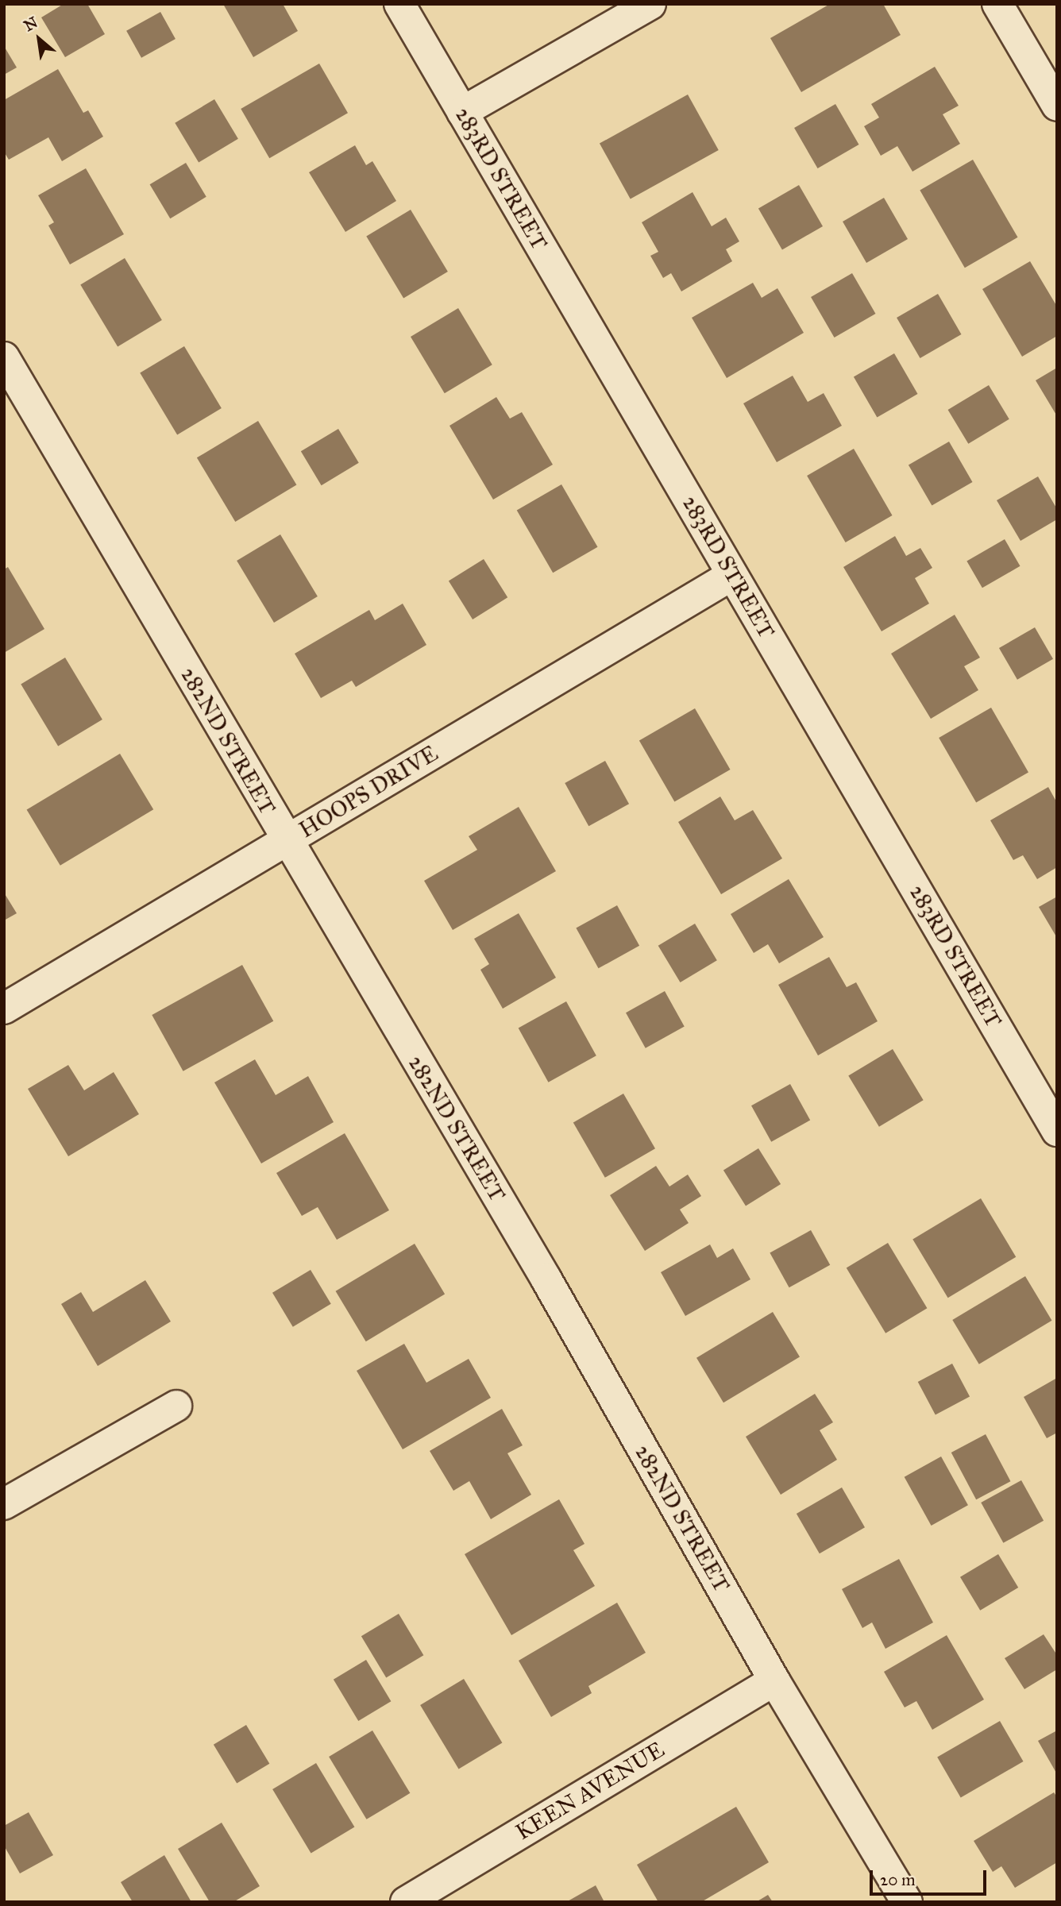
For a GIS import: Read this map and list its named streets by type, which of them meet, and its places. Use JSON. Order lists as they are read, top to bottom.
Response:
{
  "streets": {
    "street": [
      "283RD STREET",
      "282ND STREET",
      "HOOPS DRIVE",
      "KEEN AVENUE"
    ]
  },
  "crossings": [
    ["283RD STREET", "HOOPS DRIVE"],
    ["282ND STREET", "HOOPS DRIVE"],
    ["282ND STREET", "KEEN AVENUE"]
  ],
  "scale_bar": "20 m",
  "north": "top left"
}
